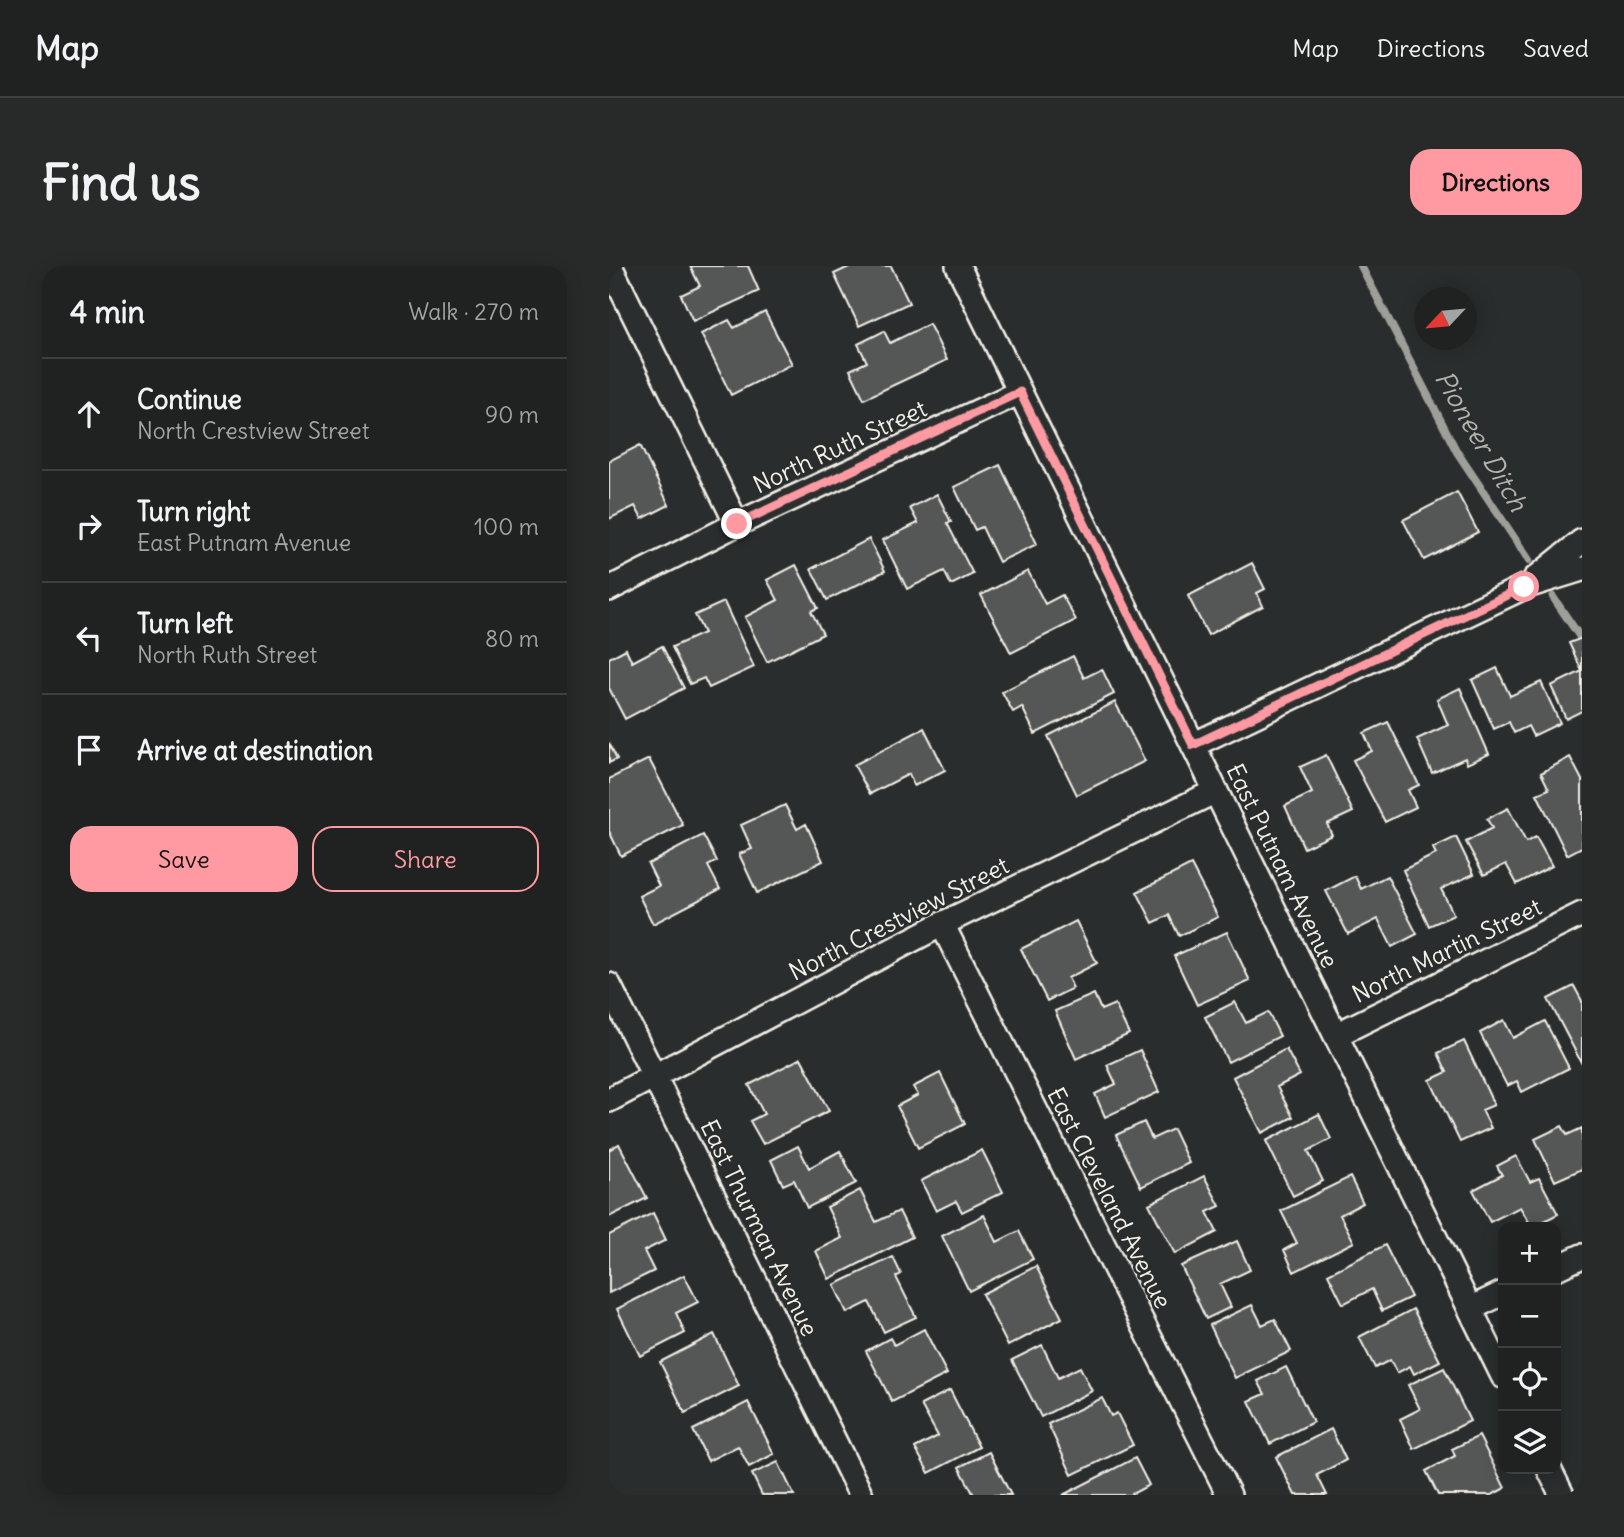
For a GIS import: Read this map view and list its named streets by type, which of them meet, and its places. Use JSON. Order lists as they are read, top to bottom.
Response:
{
  "streets": {
    "street": [
      "North Ruth Street",
      "East Putnam Avenue",
      "North Crestview Street",
      "North Martin Street",
      "East Cleveland Avenue",
      "East Thurman Avenue"
    ]
  },
  "crossings": [
    ["North Ruth Street", "East Putnam Avenue"],
    ["East Putnam Avenue", "North Crestview Street"],
    ["East Putnam Avenue", "North Martin Street"],
    ["North Crestview Street", "East Cleveland Avenue"],
    ["North Crestview Street", "East Thurman Avenue"]
  ],
  "water": ["Pioneer Ditch"],
  "north": "bottom left",
  "page": {
    "header": "Map",
    "nav": ["Map", "Directions", "Saved"],
    "buttons": [
      "Directions",
      ["Save", "Share"]
    ],
    "title": "Find us",
    "heading": ["4 min", "Walk · 270 m"],
    "list": [
      ["Continue", "North Crestview Street", "90 m"],
      ["Turn right", "East Putnam Avenue", "100 m"],
      ["Turn left", "North Ruth Street", "80 m"],
      "Arrive at destination"
    ],
    "map_buttons": ["+", "−"]
  }
}
